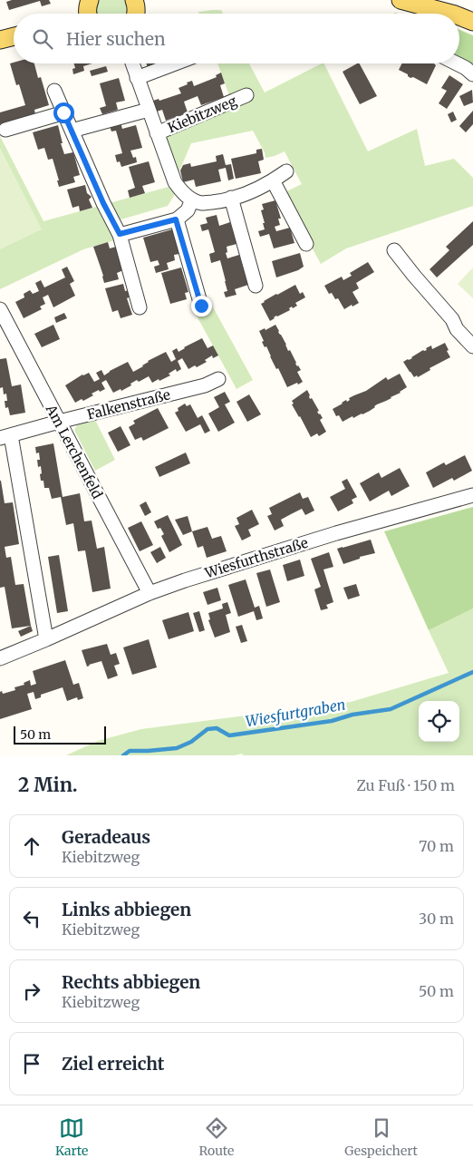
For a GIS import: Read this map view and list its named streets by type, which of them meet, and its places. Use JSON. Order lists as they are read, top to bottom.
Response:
{
  "streets": {
    "street": [
      "Kiebitzweg",
      "Falkenstraße",
      "Am Lerchenfeld",
      "Wiesfurthstraße"
    ]
  },
  "crossings": [
    ["Falkenstraße", "Am Lerchenfeld"],
    ["Falkenstraße", "Wiesfurthstraße"],
    ["Am Lerchenfeld", "Wiesfurthstraße"]
  ],
  "water": ["Wiesfurtgraben"],
  "scale_bar": "50 m",
  "page": {
    "search": "Hier suchen",
    "scale": "50 m",
    "heading": ["2 Min.", "Zu Fuß · 150 m"],
    "list": [
      ["Geradeaus", "Kiebitzweg", "70 m"],
      ["Links abbiegen", "Kiebitzweg", "30 m"],
      ["Rechts abbiegen", "Kiebitzweg", "50 m"],
      "Ziel erreicht"
    ],
    "nav": ["Karte", "Route", "Gespeichert"]
  }
}
